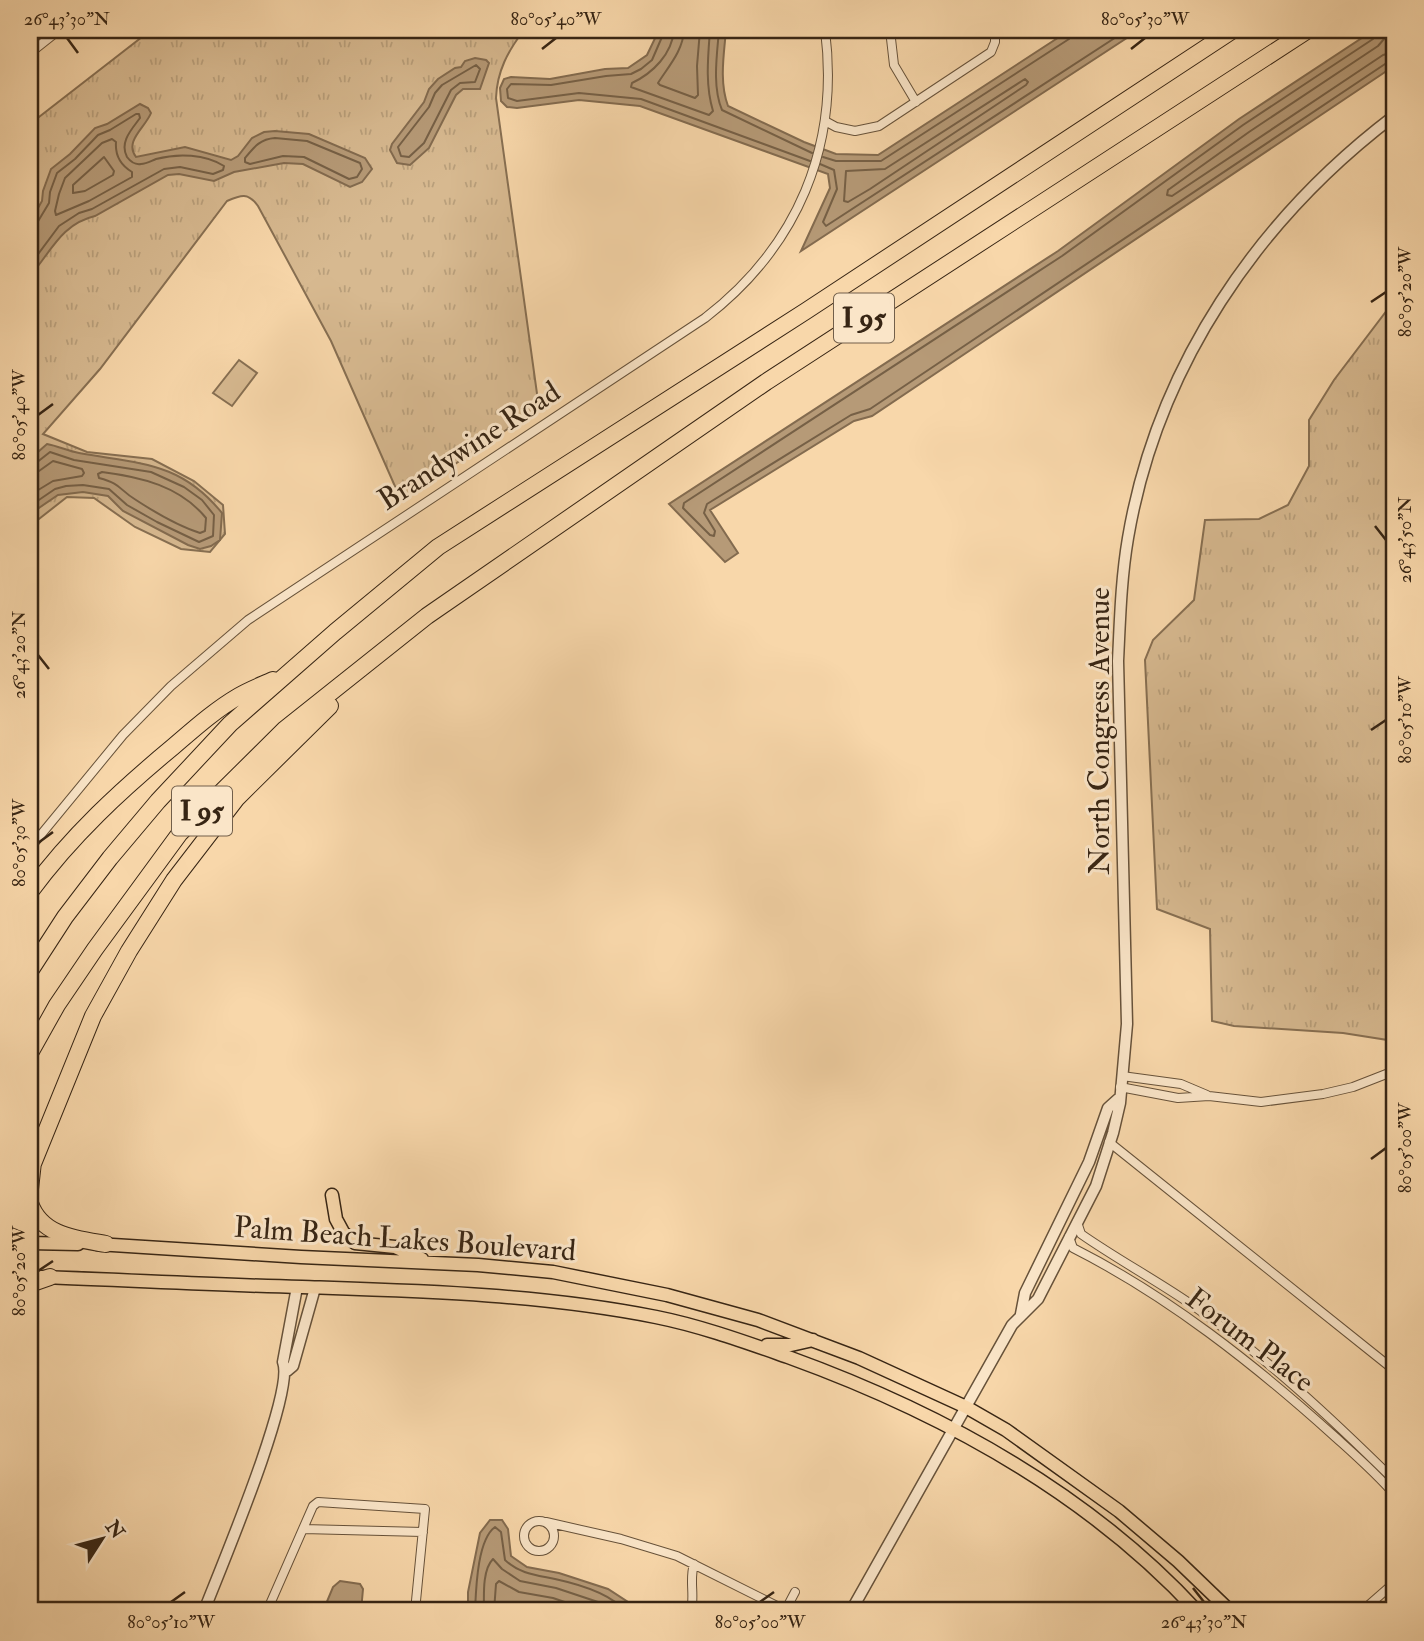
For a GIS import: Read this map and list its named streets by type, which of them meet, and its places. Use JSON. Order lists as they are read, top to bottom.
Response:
{
  "streets": {
    "highway": ["I 95"],
    "main road": ["Palm Beach Lakes Boulevard"],
    "street": ["Brandywine Road", "North Congress Avenue", "Forum Place"]
  },
  "crossings": [
    ["North Congress Avenue", "Palm Beach Lakes Boulevard"],
    ["North Congress Avenue", "Forum Place"]
  ],
  "north": "top right",
  "coordinates": [
    "26°43'30\"N",
    "80°05'40\"W",
    "80°05'30\"W",
    "80°05'20\"W",
    "26°43'50\"N",
    "26°43'20\"N",
    "80°05'10\"W",
    "80°05'00\"W"
  ]
}
